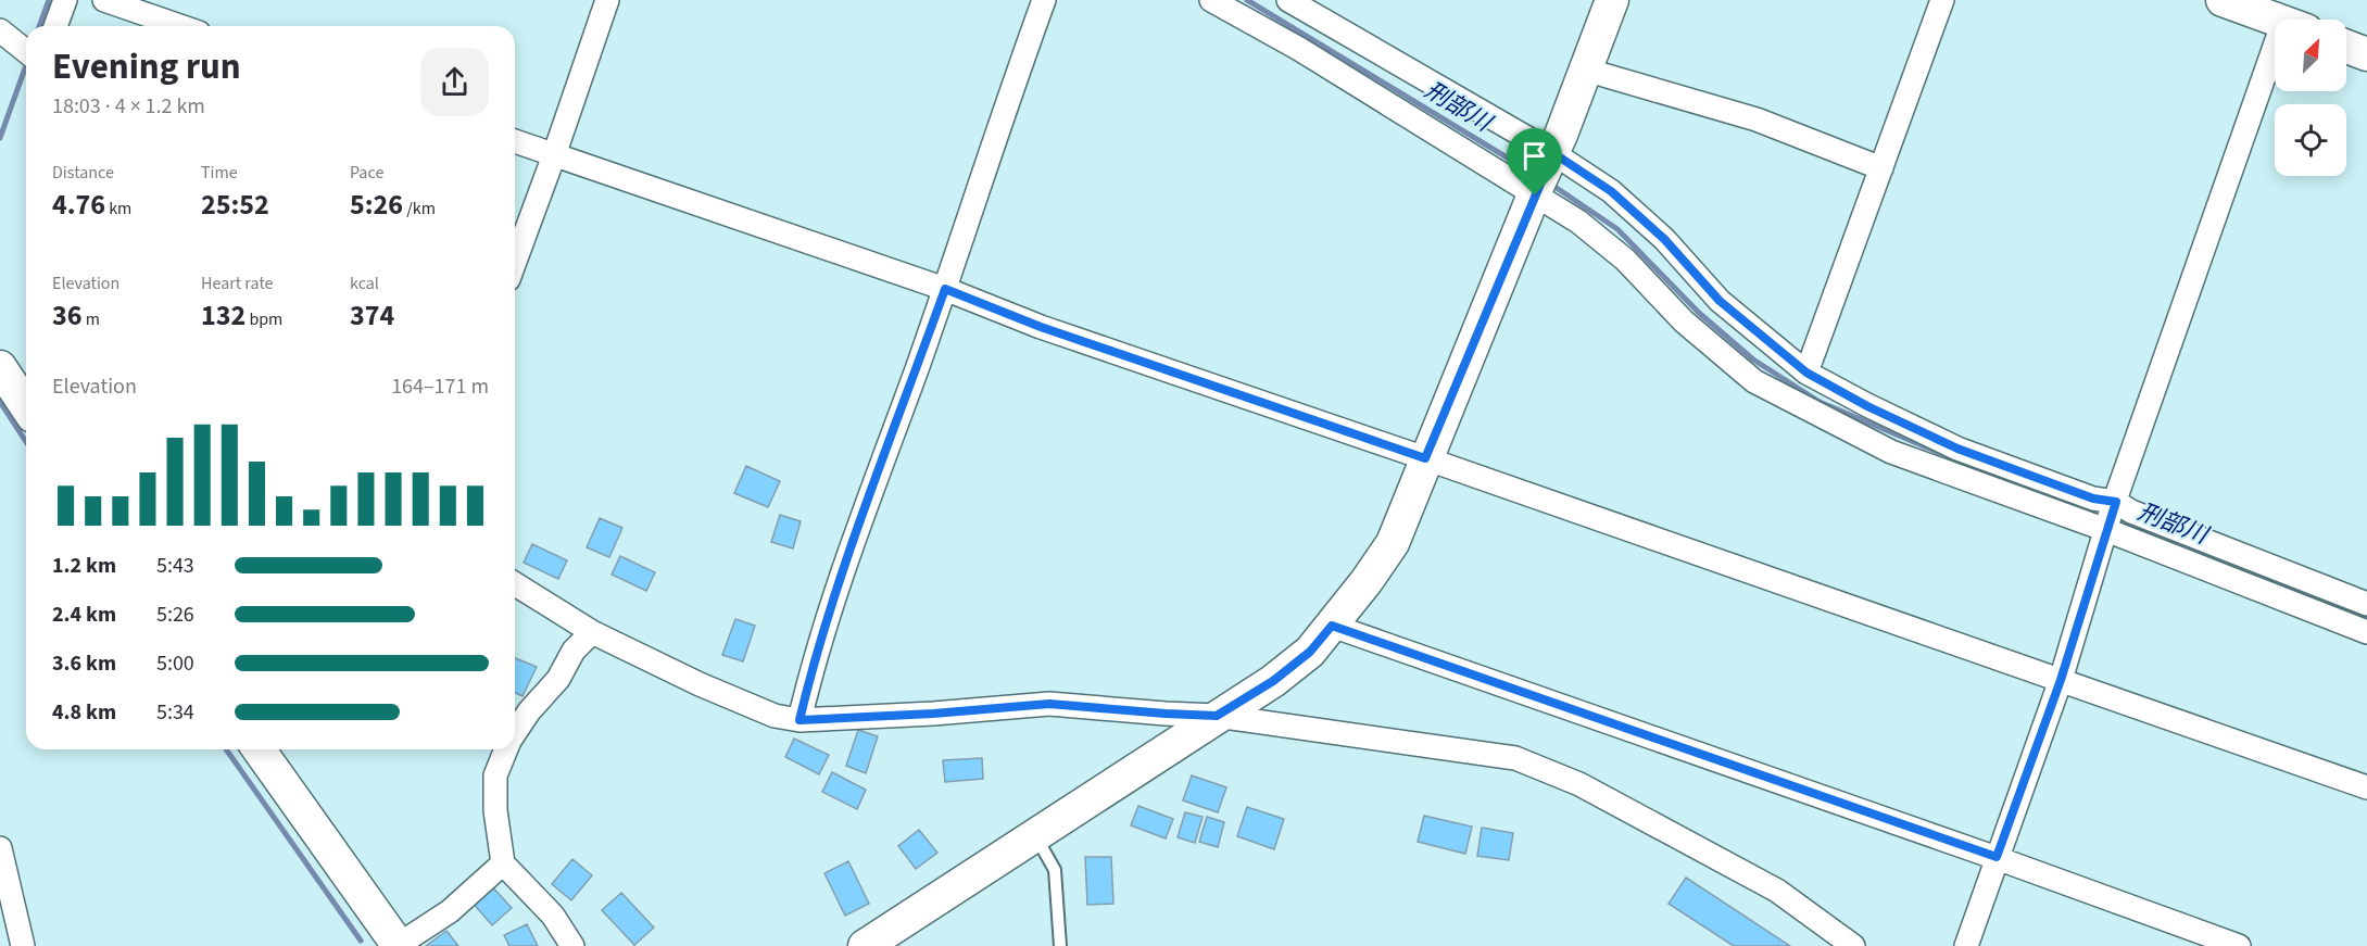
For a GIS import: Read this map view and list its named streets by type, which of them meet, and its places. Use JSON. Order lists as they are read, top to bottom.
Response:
{
  "water": ["刑部川"],
  "north": "top right",
  "page": {
    "heading": ["Evening run", "18:03 · 4 × 1.2 km"],
    "stats": [
      ["Distance", "4.76 km"],
      ["Time", "25:52"],
      ["Pace", "5:26 /km"],
      ["Elevation", "36 m"],
      ["Heart rate", "132 bpm"],
      ["kcal", "374"]
    ],
    "chart": ["Elevation", "164–171 m"],
    "list": [
      {
        "name": "1.2 km",
        "note": "5:43"
      },
      {
        "name": "2.4 km",
        "note": "5:26"
      },
      {
        "name": "3.6 km",
        "note": "5:00"
      },
      {
        "name": "4.8 km",
        "note": "5:34"
      }
    ]
  }
}
